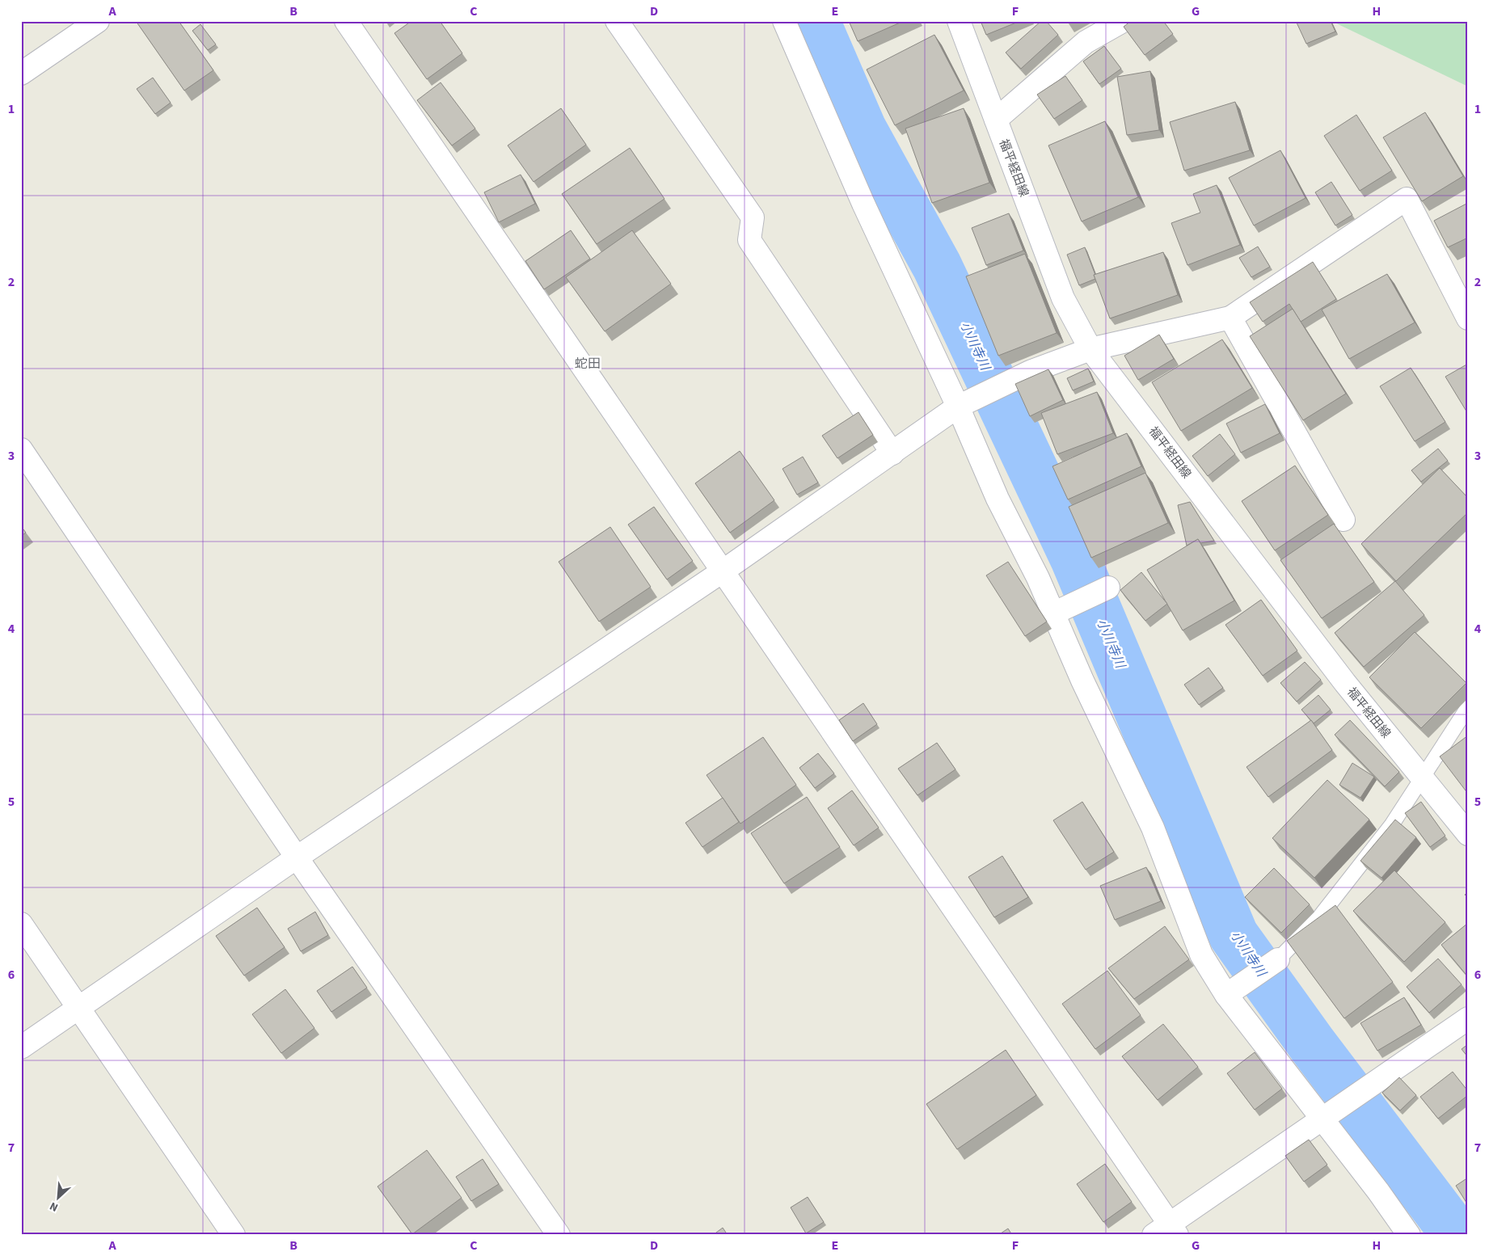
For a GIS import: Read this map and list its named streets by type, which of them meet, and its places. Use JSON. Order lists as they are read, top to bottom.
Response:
{
  "streets": {
    "street": ["福平経田線"]
  },
  "districts": ["蛇田"],
  "water": ["小川寺川"],
  "north": "bottom left",
  "grid": {
    "columns": [
      "A",
      "B",
      "C",
      "D",
      "E",
      "F",
      "G",
      "H"
    ],
    "rows": [
      "1",
      "2",
      "3",
      "4",
      "5",
      "6",
      "7"
    ]
  }
}
